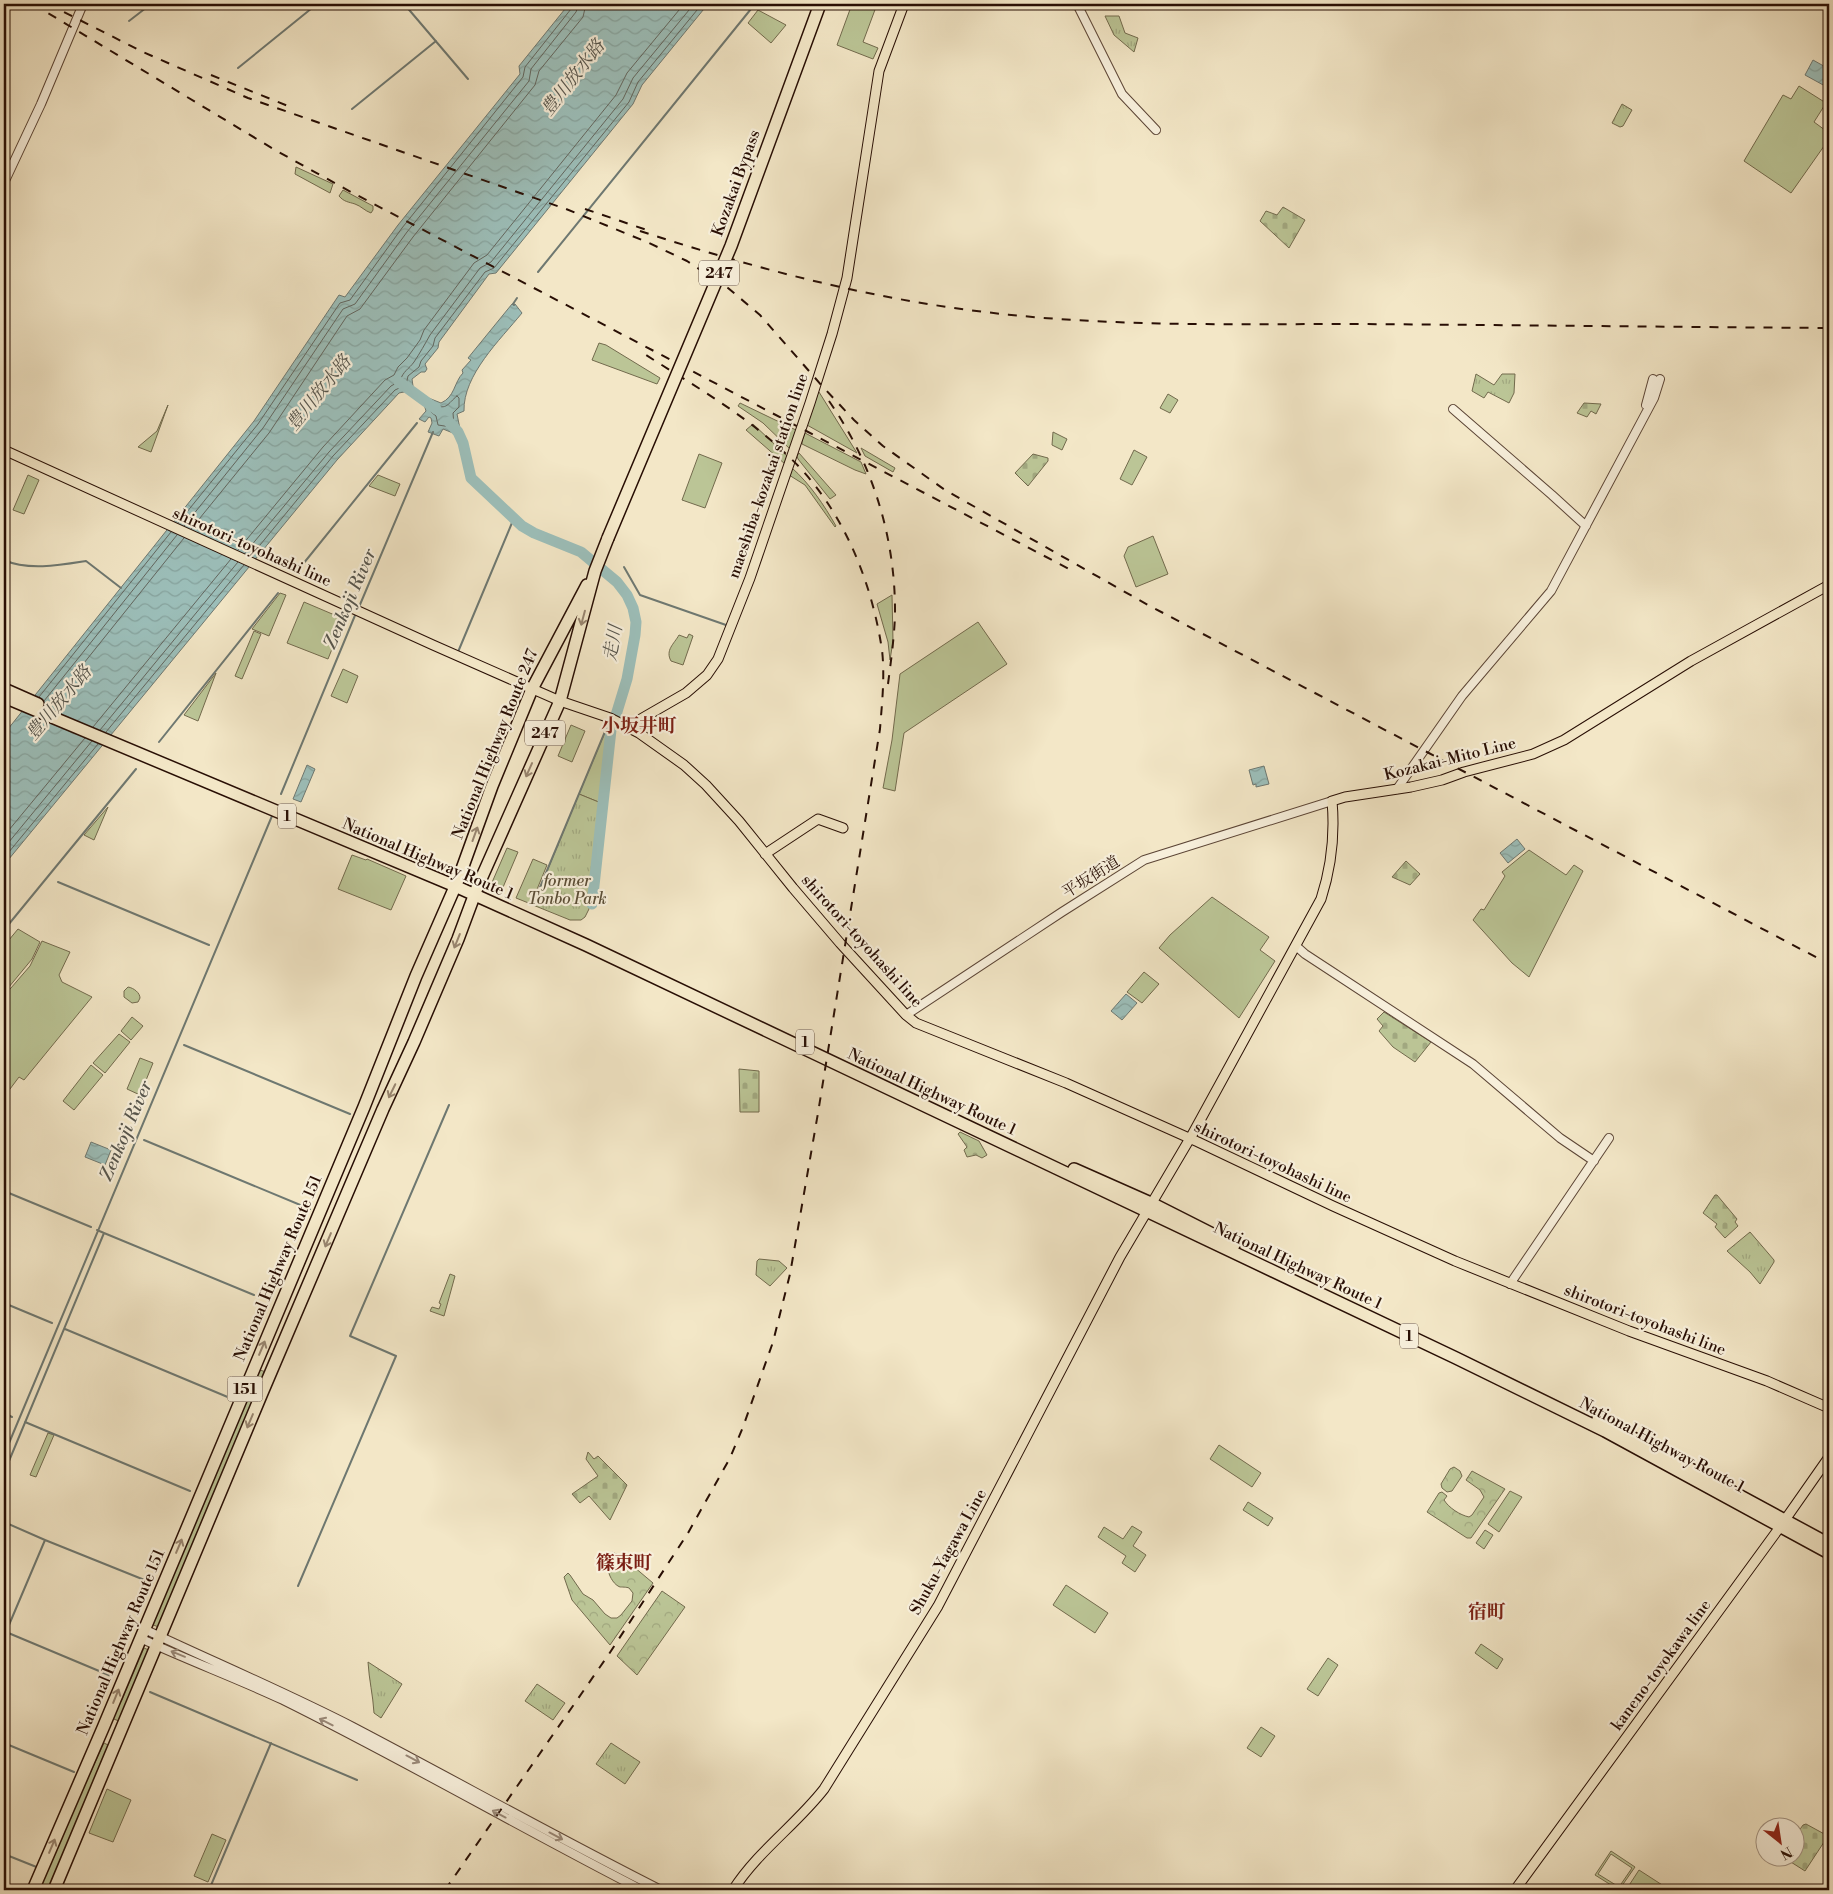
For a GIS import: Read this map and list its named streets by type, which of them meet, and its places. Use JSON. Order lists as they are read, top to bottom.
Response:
{
  "streets": {
    "highway": [
      "Kozakai Bypass",
      "247",
      "National Highway Route 247",
      "1",
      "National Highway Route 1",
      "National Highway Route 151",
      "151"
    ],
    "main road": [
      "maeshiba-kozakai station line",
      "shirotori-toyohashi line",
      "Kozakai-Mito Line",
      "Shuku-Yagawa Line",
      "kaneno-toyokawa line"
    ],
    "street": ["平坂街道"]
  },
  "crossings": [
    ["Kozakai Bypass", "National Highway Route 247"],
    ["maeshiba-kozakai station line", "shirotori-toyohashi line"],
    ["shirotori-toyohashi line", "National Highway Route 247"],
    ["shirotori-toyohashi line", "平坂街道"],
    ["National Highway Route 247", "National Highway Route 1"],
    ["National Highway Route 247", "National Highway Route 151"],
    ["Kozakai-Mito Line", "平坂街道"],
    ["National Highway Route 1", "National Highway Route 151"],
    ["National Highway Route 1", "Shuku-Yagawa Line"],
    ["National Highway Route 1", "kaneno-toyokawa line"]
  ],
  "districts": ["小坂井町", "篠束町", "宿町"],
  "water": ["豊川放水路", "Zenkoji River", "走川"],
  "parks": ["former Tonbo Park"],
  "north": "bottom right"
}
